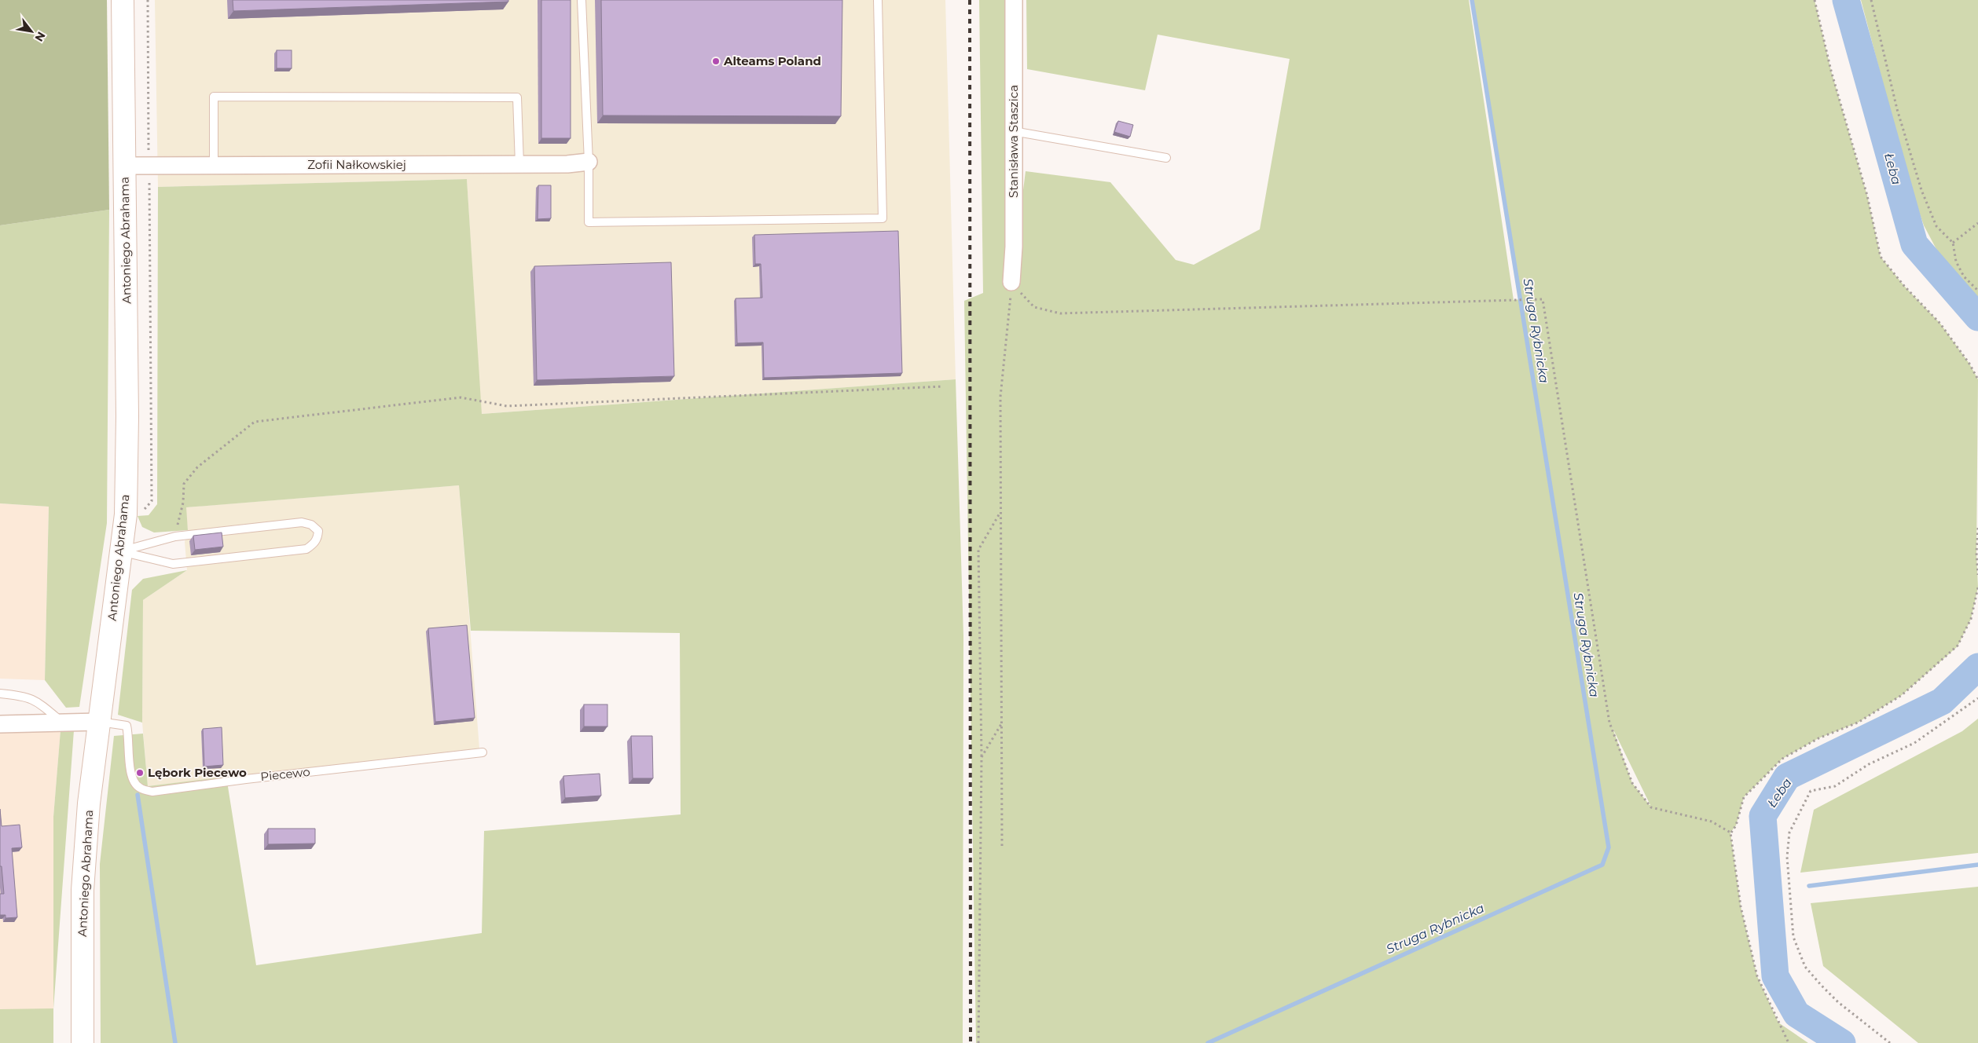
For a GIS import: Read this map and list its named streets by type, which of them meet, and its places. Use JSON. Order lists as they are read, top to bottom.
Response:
{
  "streets": {
    "main road": ["Antoniego Abrahama"],
    "street": ["Stanisława Staszica", "Zofii Nałkowskiej", "Piecewo"]
  },
  "crossings": [
    ["Zofii Nałkowskiej", "Antoniego Abrahama"],
    ["Antoniego Abrahama", "Piecewo"]
  ],
  "water": ["Łeba", "Struga Rybnicka"],
  "places": ["Alteams Poland", "Lębork Piecewo"],
  "north": "bottom right"
}
